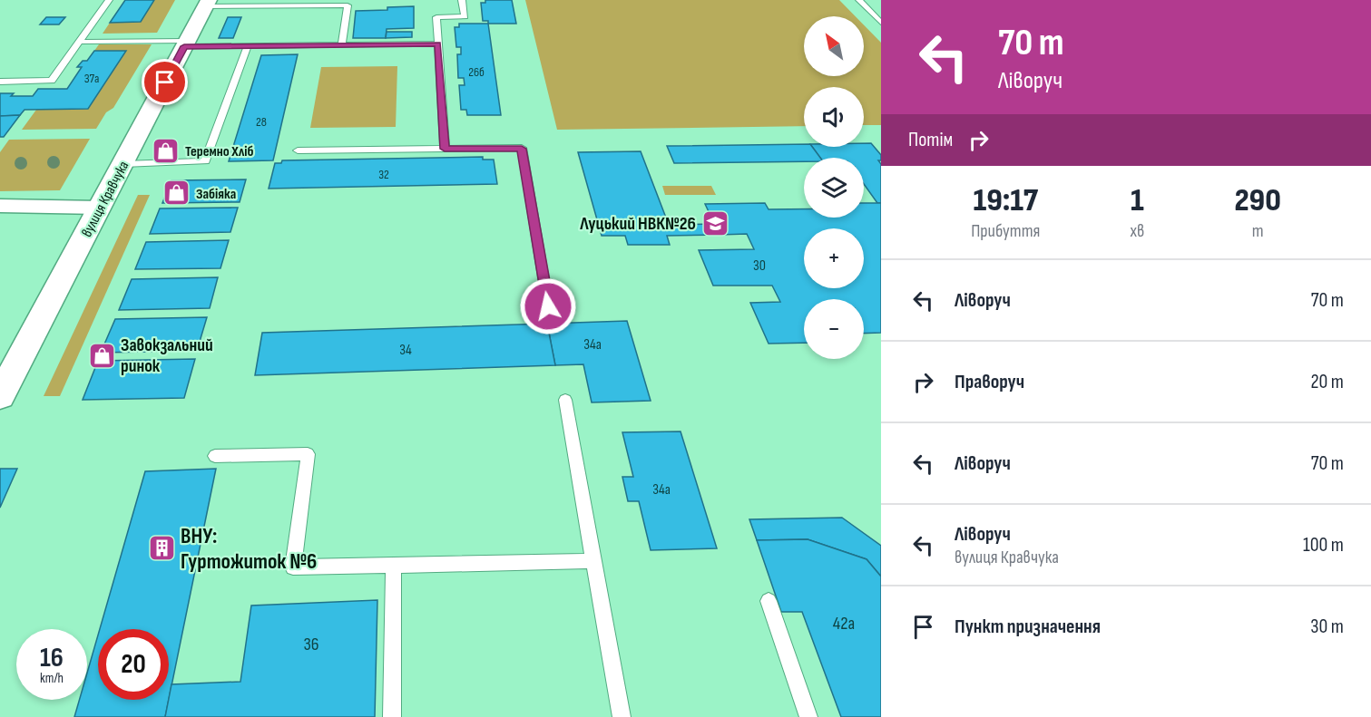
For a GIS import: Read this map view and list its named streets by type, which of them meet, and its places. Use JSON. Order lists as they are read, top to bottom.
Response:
{
  "streets": {
    "street": ["вулиця Кравчука"]
  },
  "places": {
    "shop": ["Теремно Хліб", "Забіяка", "Завокзальний ринок"],
    "school or university": ["Луцький НВК№26"],
    "building": ["ВНУ: Гуртожиток №6"]
  },
  "house_numbers": [
    "26б",
    "37а",
    "28",
    "32",
    "30",
    "34а",
    "34",
    "34а",
    "42а",
    "36"
  ],
  "north": "top left",
  "page": {
    "turn": ["70 m", "Ліворуч"],
    "map_buttons": ["+", "−"],
    "then": "Потім",
    "eta": [
      "19:17",
      "Прибуття",
      "1",
      "хв",
      "290",
      "m"
    ],
    "list": [
      {
        "name": "Ліворуч",
        "value": "70 m"
      },
      {
        "name": "Праворуч",
        "value": "20 m"
      },
      {
        "name": "Ліворуч",
        "value": "70 m"
      },
      {
        "name": "Ліворуч",
        "note": "вулиця Кравчука",
        "value": "100 m"
      },
      {
        "name": "Пункт призначення",
        "value": "30 m"
      }
    ],
    "speed": "16 km/h",
    "limit": "20"
  }
}
